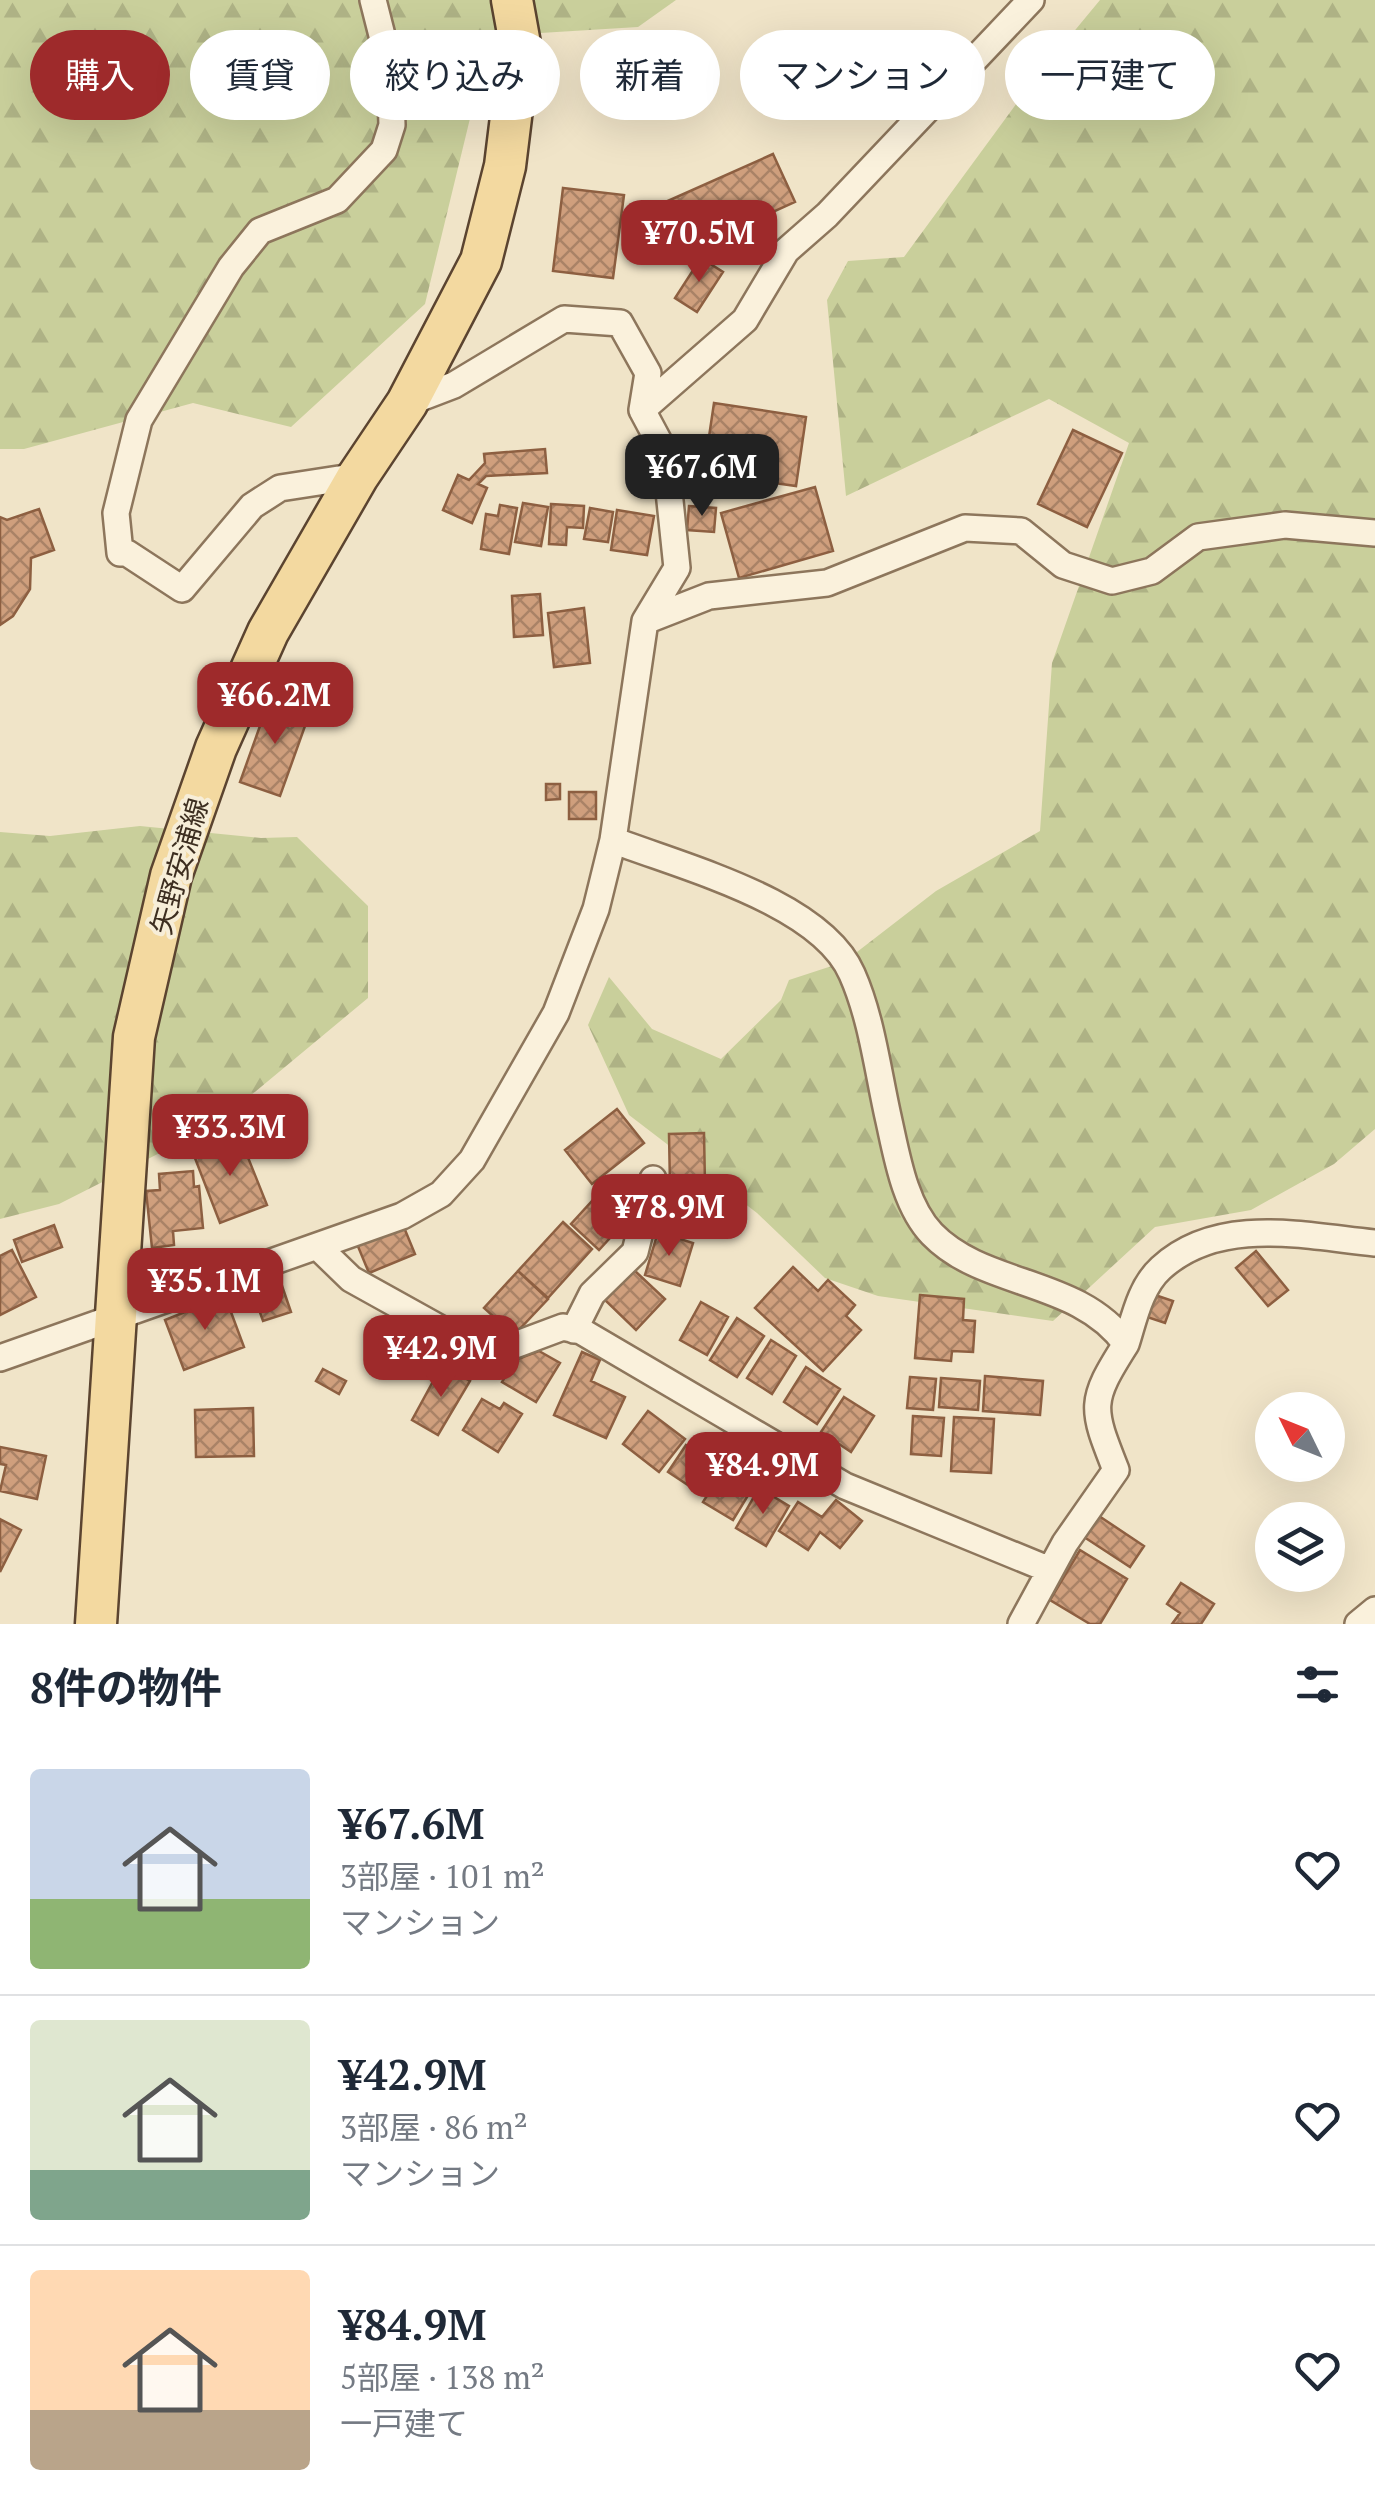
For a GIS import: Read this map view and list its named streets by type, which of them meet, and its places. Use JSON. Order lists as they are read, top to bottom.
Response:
{
  "streets": {
    "main road": ["矢野安浦線"]
  },
  "north": "top left",
  "page": {
    "chip": [
      "購入",
      "賃貸",
      "絞り込み",
      "新着",
      "マンション",
      "一戸建て"
    ],
    "price": [
      "¥70.5M",
      "¥67.6M",
      "¥66.2M",
      "¥33.3M",
      "¥78.9M",
      "¥35.1M",
      "¥42.9M",
      "¥84.9M"
    ],
    "heading": "8件の物件",
    "list": [
      {
        "name": "¥67.6M",
        "note": "3部屋 · 101 m² · マンション"
      },
      {
        "name": "¥42.9M",
        "note": "3部屋 · 86 m² · マンション"
      },
      {
        "name": "¥84.9M",
        "note": "5部屋 · 138 m² · 一戸建て"
      }
    ]
  }
}
